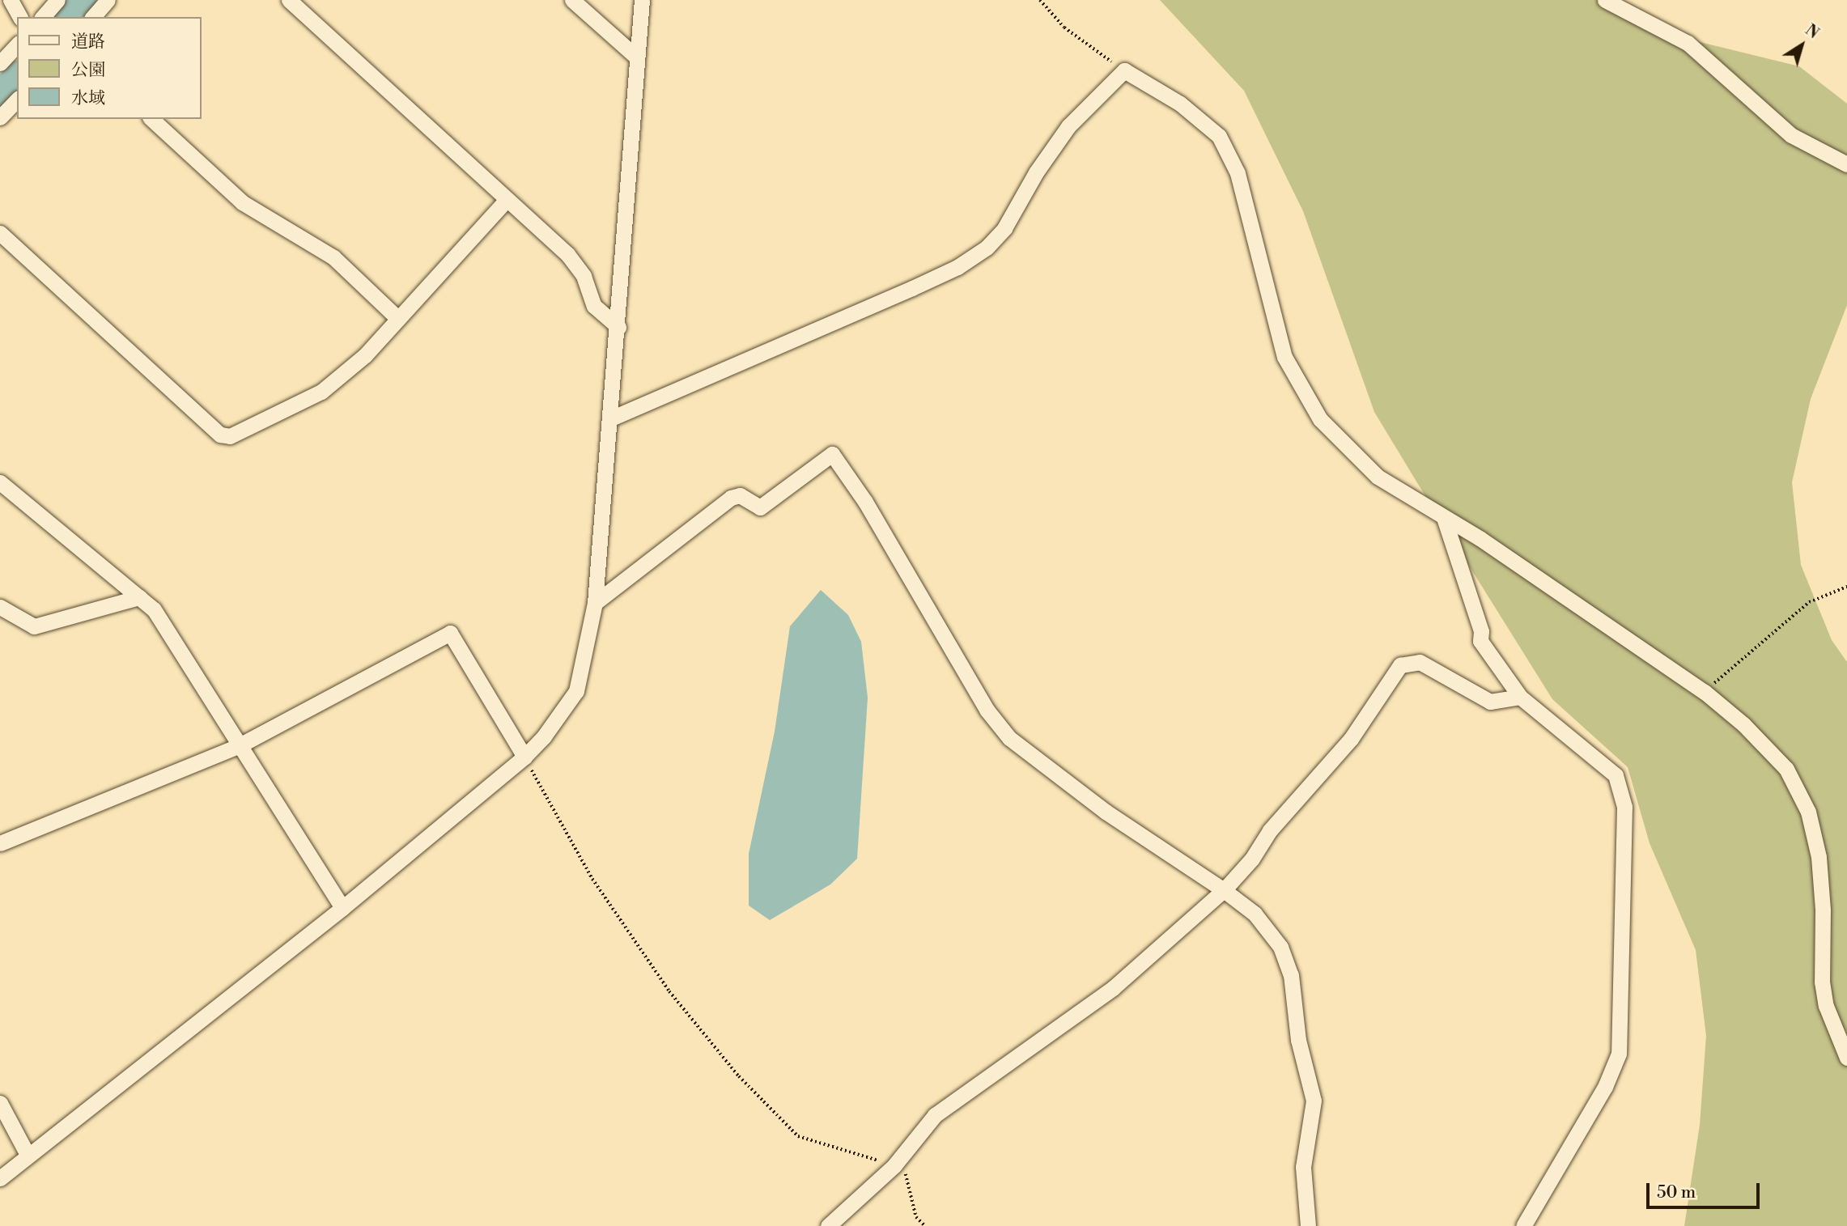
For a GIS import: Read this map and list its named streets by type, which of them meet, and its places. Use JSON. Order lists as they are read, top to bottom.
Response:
{
  "legend": ["道路", "公園", "水域"],
  "scale_bar": "50 m",
  "north": "top right"
}
